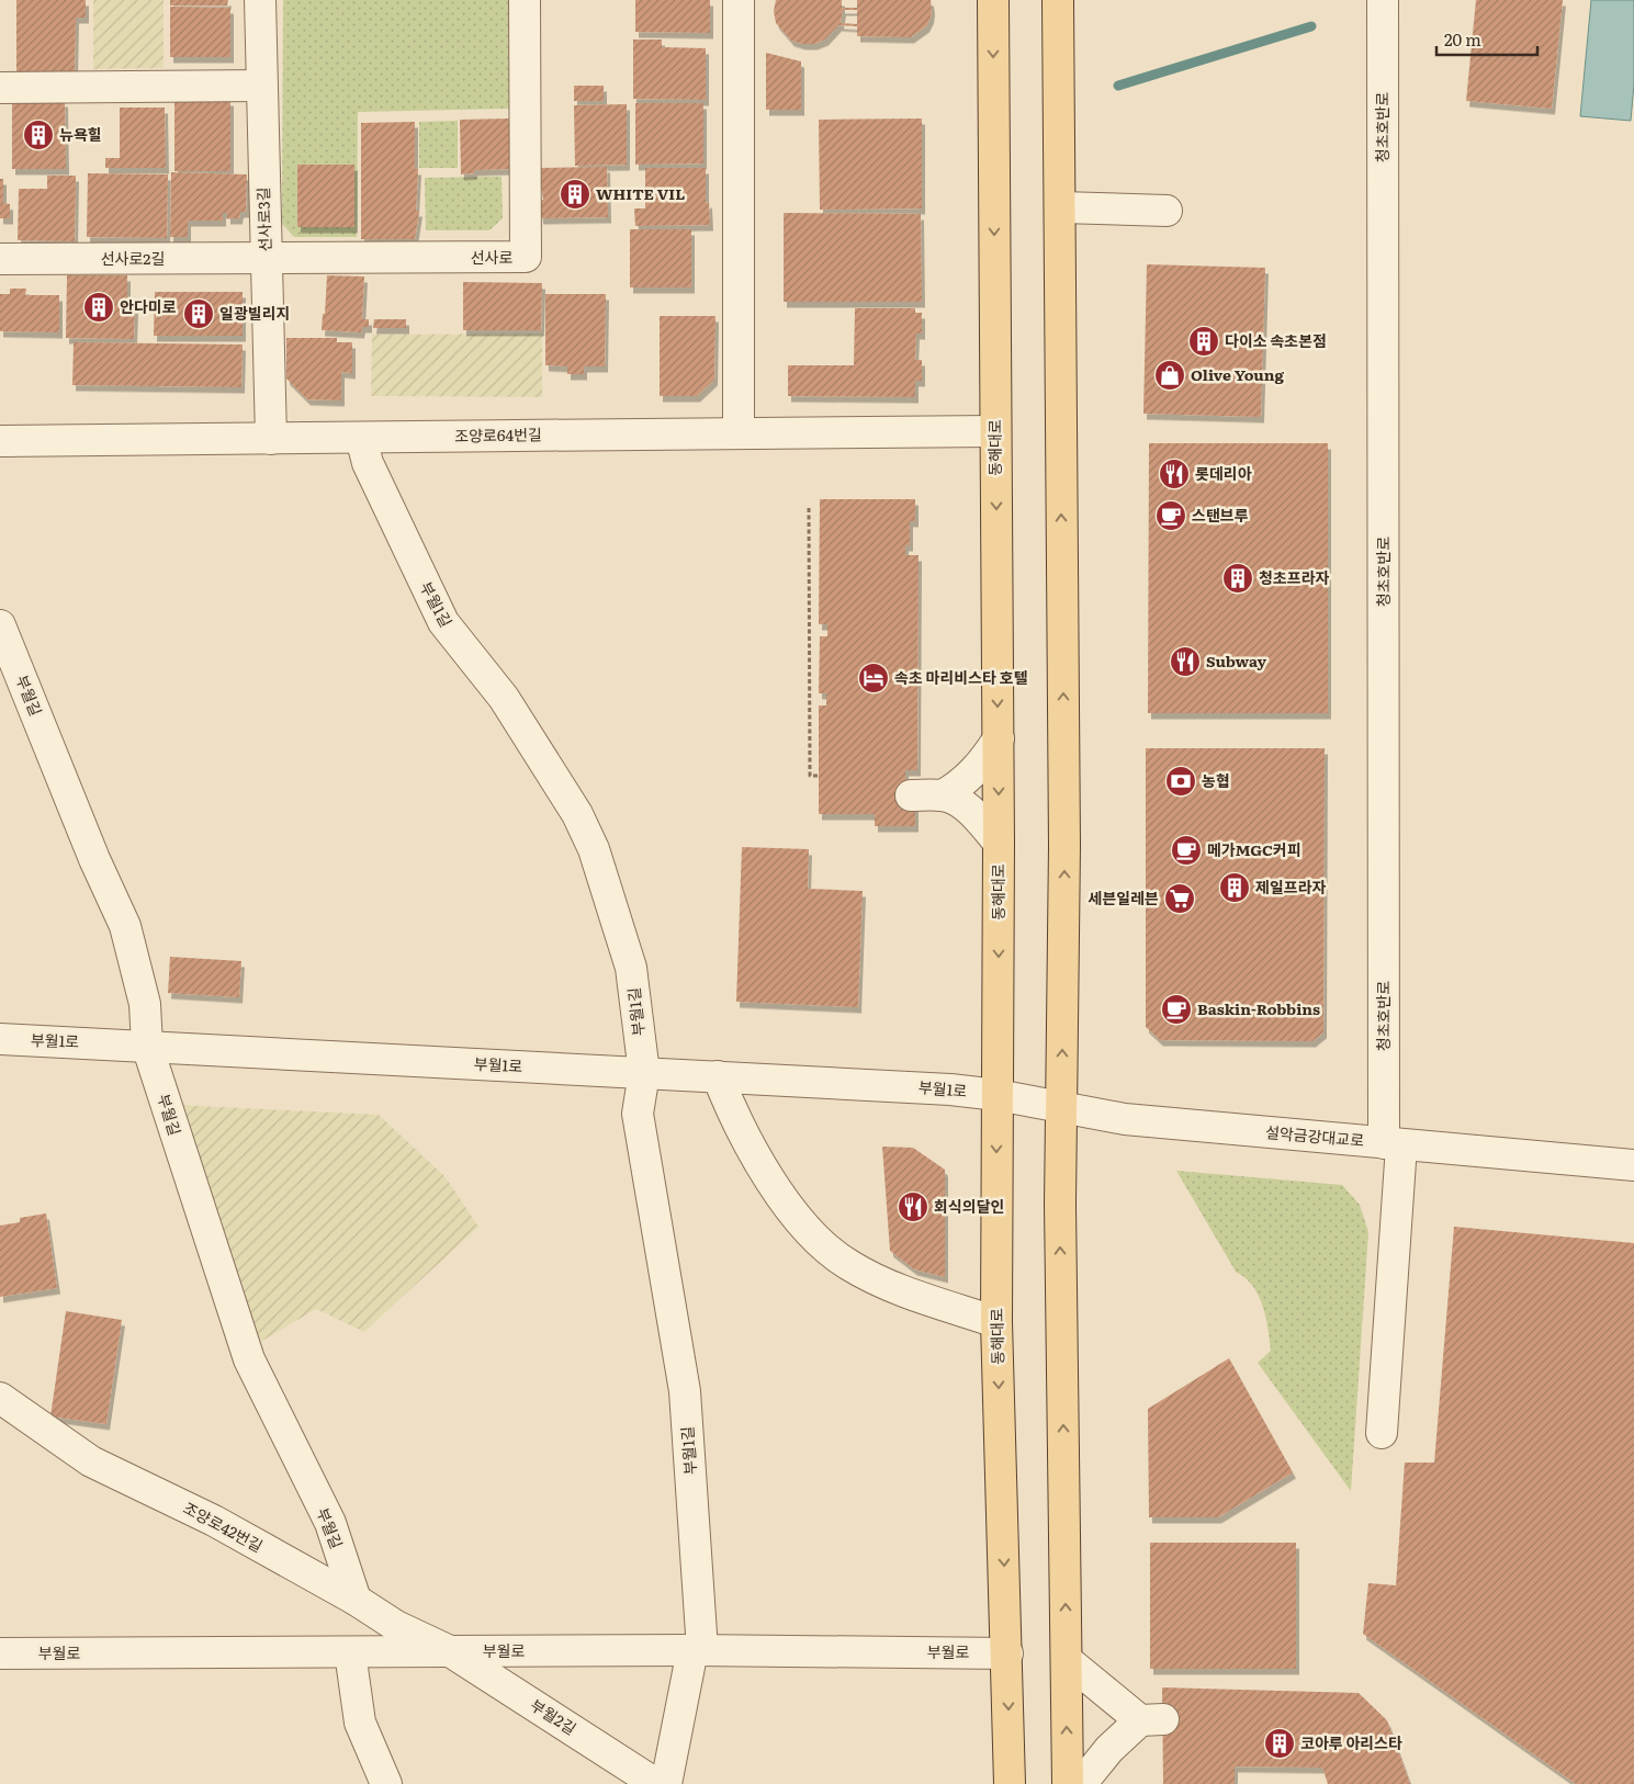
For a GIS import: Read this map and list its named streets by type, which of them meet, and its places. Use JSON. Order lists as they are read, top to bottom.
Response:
{
  "streets": {
    "main road": ["동해대로"],
    "street": [
      "청초호반로",
      "선사로3길",
      "선사로",
      "선사로2길",
      "조양로64번길",
      "부월1길",
      "부월길",
      "부월1로",
      "설악금강대교로",
      "조양로42번길",
      "부월로",
      "부월2길"
    ]
  },
  "crossings": [
    ["청초호반로", "설악금강대교로"],
    ["선사로3길", "선사로"],
    ["선사로3길", "선사로2길"],
    ["선사로3길", "조양로64번길"],
    ["선사로", "선사로2길"],
    ["조양로64번길", "동해대로"],
    ["조양로64번길", "부월1길"],
    ["동해대로", "부월1로"],
    ["동해대로", "설악금강대교로"],
    ["동해대로", "부월로"],
    ["부월1길", "부월1로"],
    ["부월1길", "부월로"],
    ["부월길", "부월1로"],
    ["부월길", "조양로42번길"],
    ["부월1로", "설악금강대교로"],
    ["조양로42번길", "부월로"],
    ["조양로42번길", "부월2길"],
    ["부월로", "부월2길"]
  ],
  "places": {
    "building": [
      "뉴욕힐",
      "WHITE VIL",
      "안다미로",
      "일광빌리지",
      "다이소 속초본점",
      "청초프라자",
      "제일프라자",
      "코아루 아리스타"
    ],
    "shop": ["Olive Young"],
    "restaurant": ["롯데리아", "Subway", "회식의달인"],
    "cafe": ["스탠브루", "메가MGC커피", "Baskin-Robbins"],
    "hotel": ["속초 마리비스타 호텔"],
    "bank": ["농협"],
    "supermarket": ["세븐일레븐"]
  },
  "scale_bar": "20 m"
}
